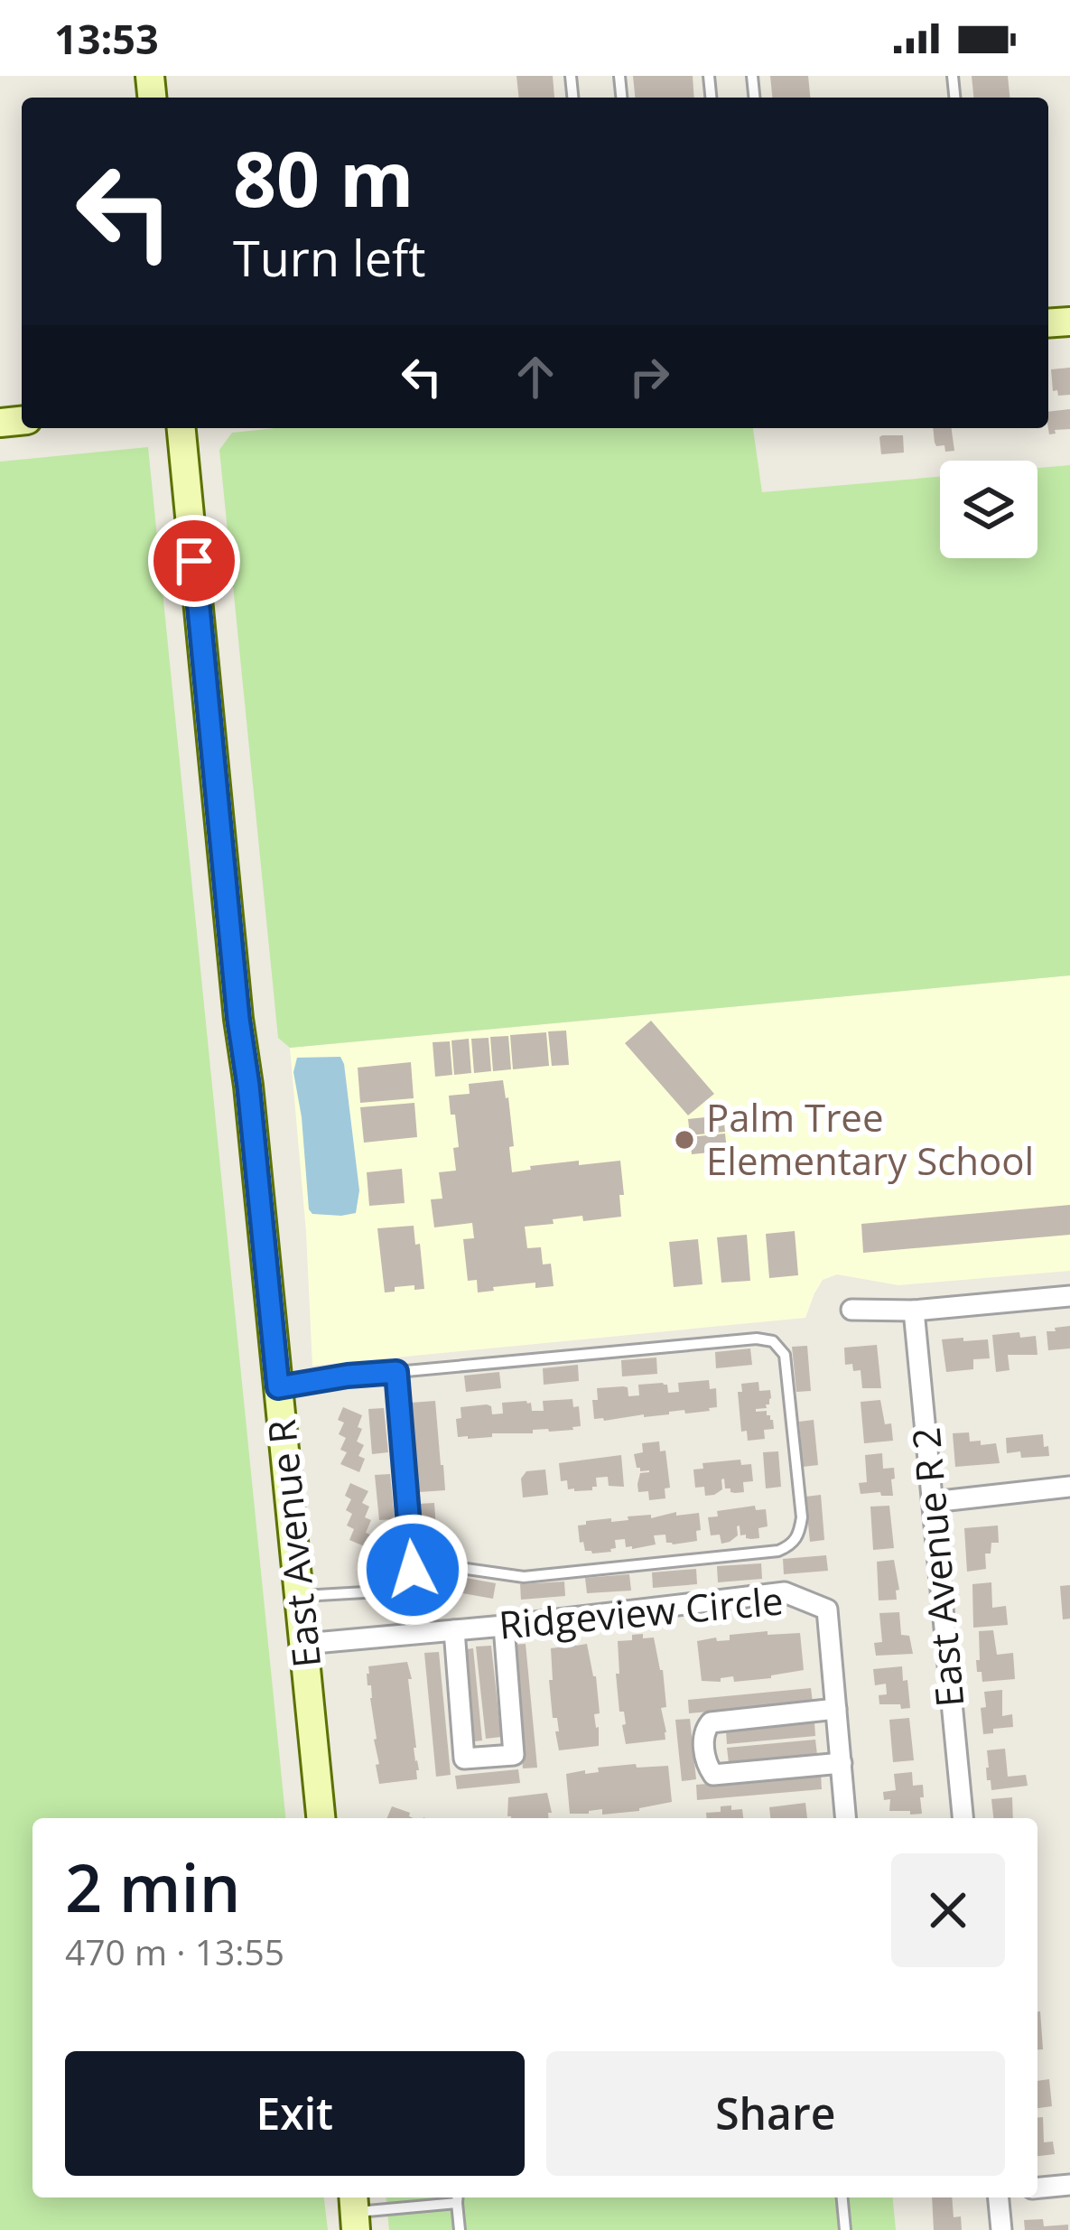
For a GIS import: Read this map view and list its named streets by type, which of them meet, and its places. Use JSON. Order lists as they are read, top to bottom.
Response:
{
  "streets": {
    "street": ["East Avenue R", "East Avenue R 2", "Ridgeview Circle"]
  },
  "crossings": [
    ["East Avenue R", "Ridgeview Circle"]
  ],
  "places": ["Palm Tree Elementary School"],
  "page": {
    "status": "13:53",
    "turn": ["80 m", "Turn left"],
    "heading": ["2 min", "470 m · 13:55"],
    "buttons": ["Exit", "Share"]
  }
}
